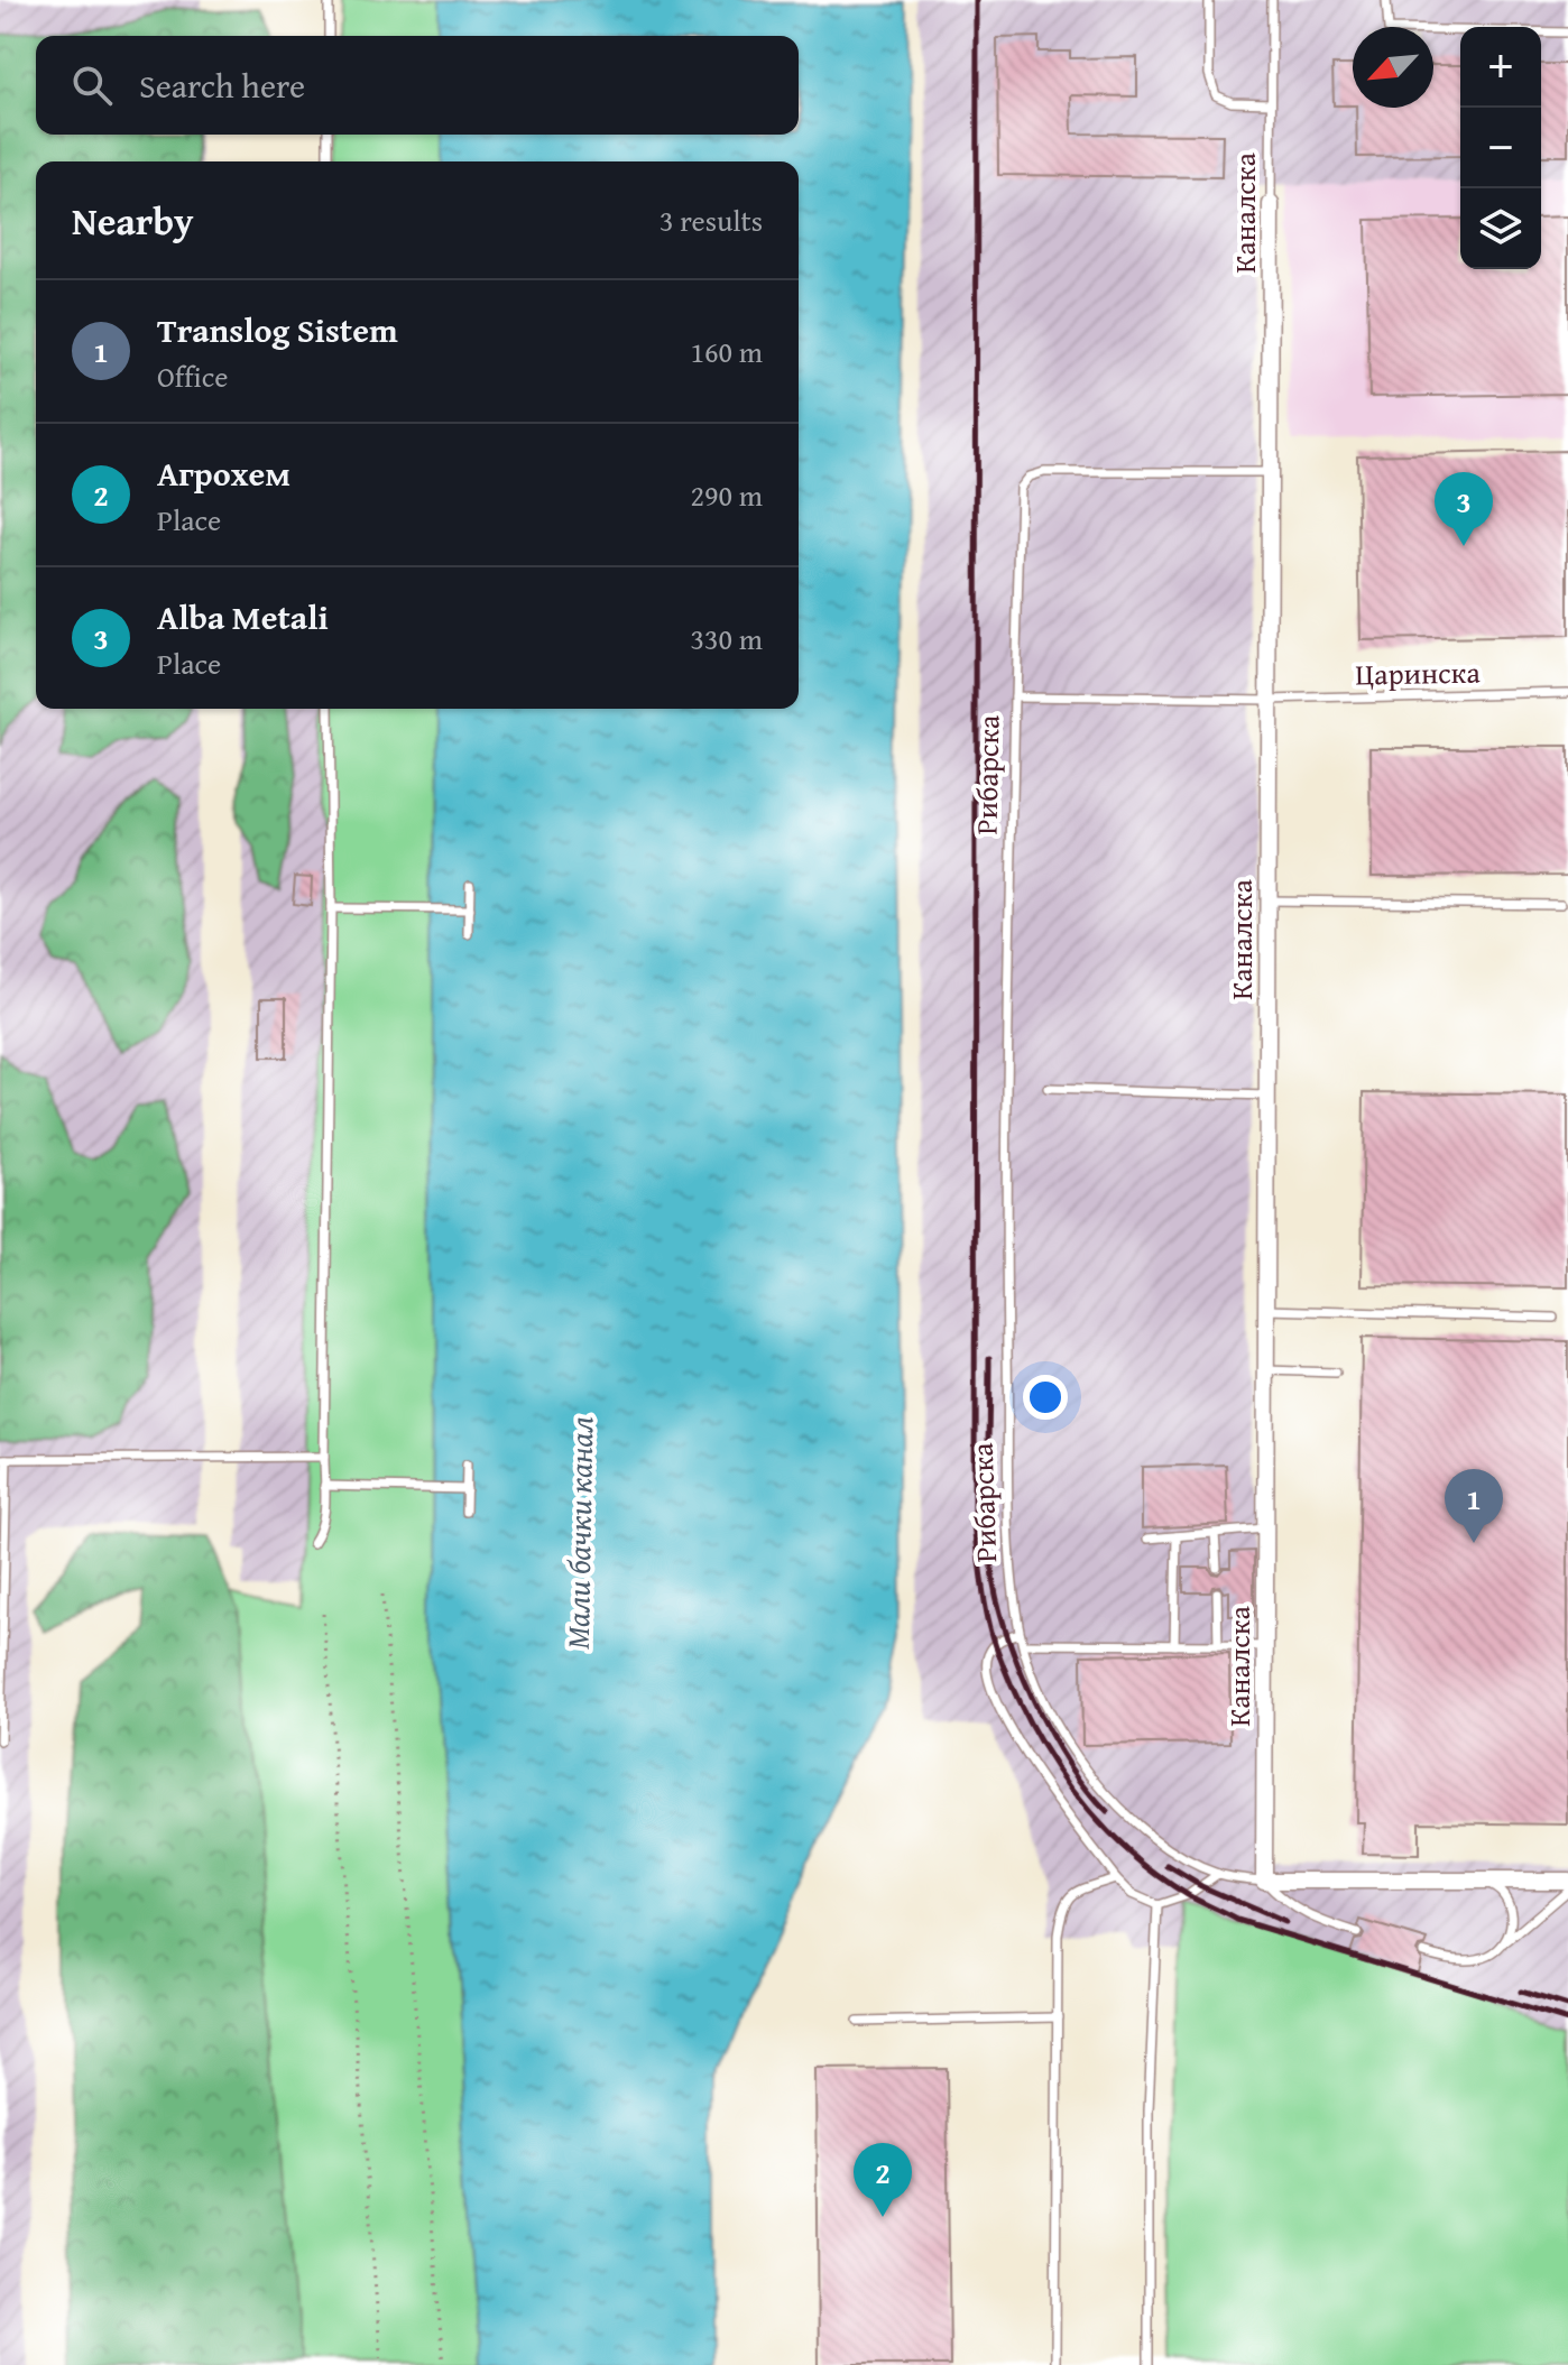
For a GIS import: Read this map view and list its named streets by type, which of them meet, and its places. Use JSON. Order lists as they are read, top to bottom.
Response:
{
  "streets": {
    "street": ["Каналска", "Рибарска"],
    "lane": ["Царинска"]
  },
  "crossings": [
    ["Каналска", "Царинска"],
    ["Каналска", "Рибарска"],
    ["Царинска", "Рибарска"]
  ],
  "water": ["Мали бачки канал"],
  "north": "bottom left",
  "page": {
    "map_buttons": ["+", "−"],
    "search": "Search here",
    "heading": ["Nearby", "3 results"],
    "list": [
      {
        "mark": "1",
        "name": "Translog Sistem",
        "note": "Office",
        "value": "160 m"
      },
      {
        "mark": "2",
        "name": "Агрохем",
        "note": "Place",
        "value": "290 m"
      },
      {
        "mark": "3",
        "name": "Alba Metali",
        "note": "Place",
        "value": "330 m"
      }
    ],
    "pins": ["3", "1", "2"]
  }
}
